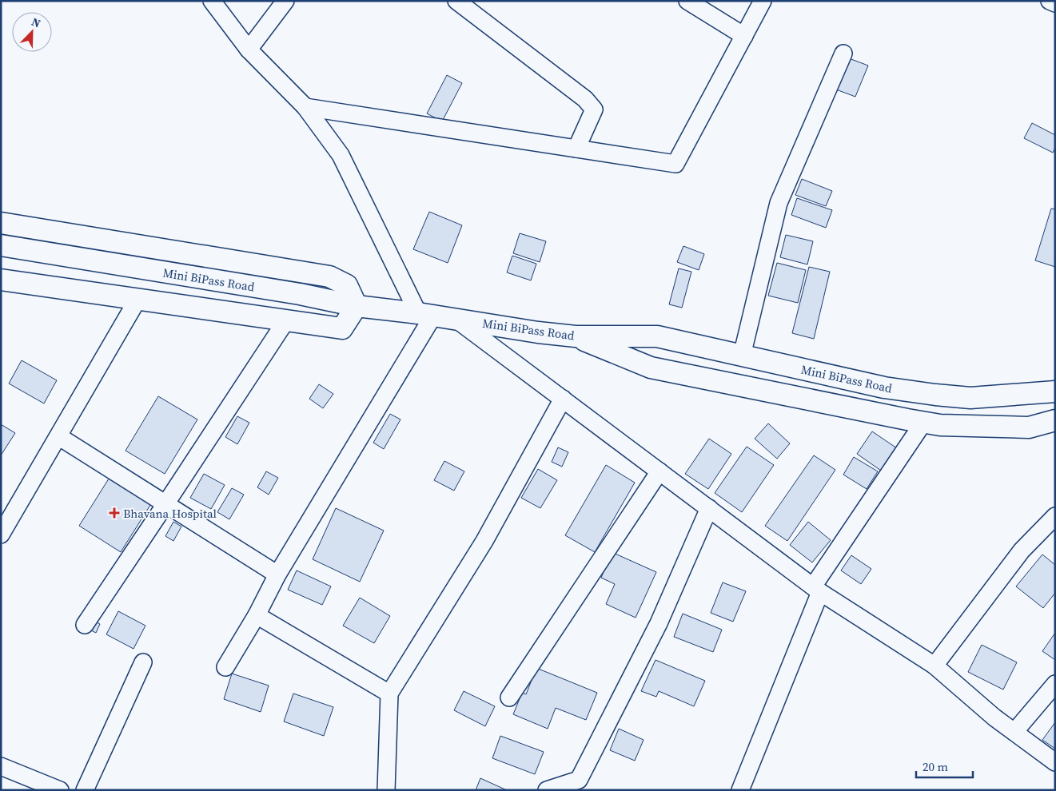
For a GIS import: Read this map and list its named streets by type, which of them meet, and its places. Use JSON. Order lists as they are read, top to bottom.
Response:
{
  "streets": {
    "street": ["Mini BiPass Road"]
  },
  "places": {
    "health": ["Bhavana Hospital"]
  },
  "scale_bar": "20 m",
  "north": "top right"
}
